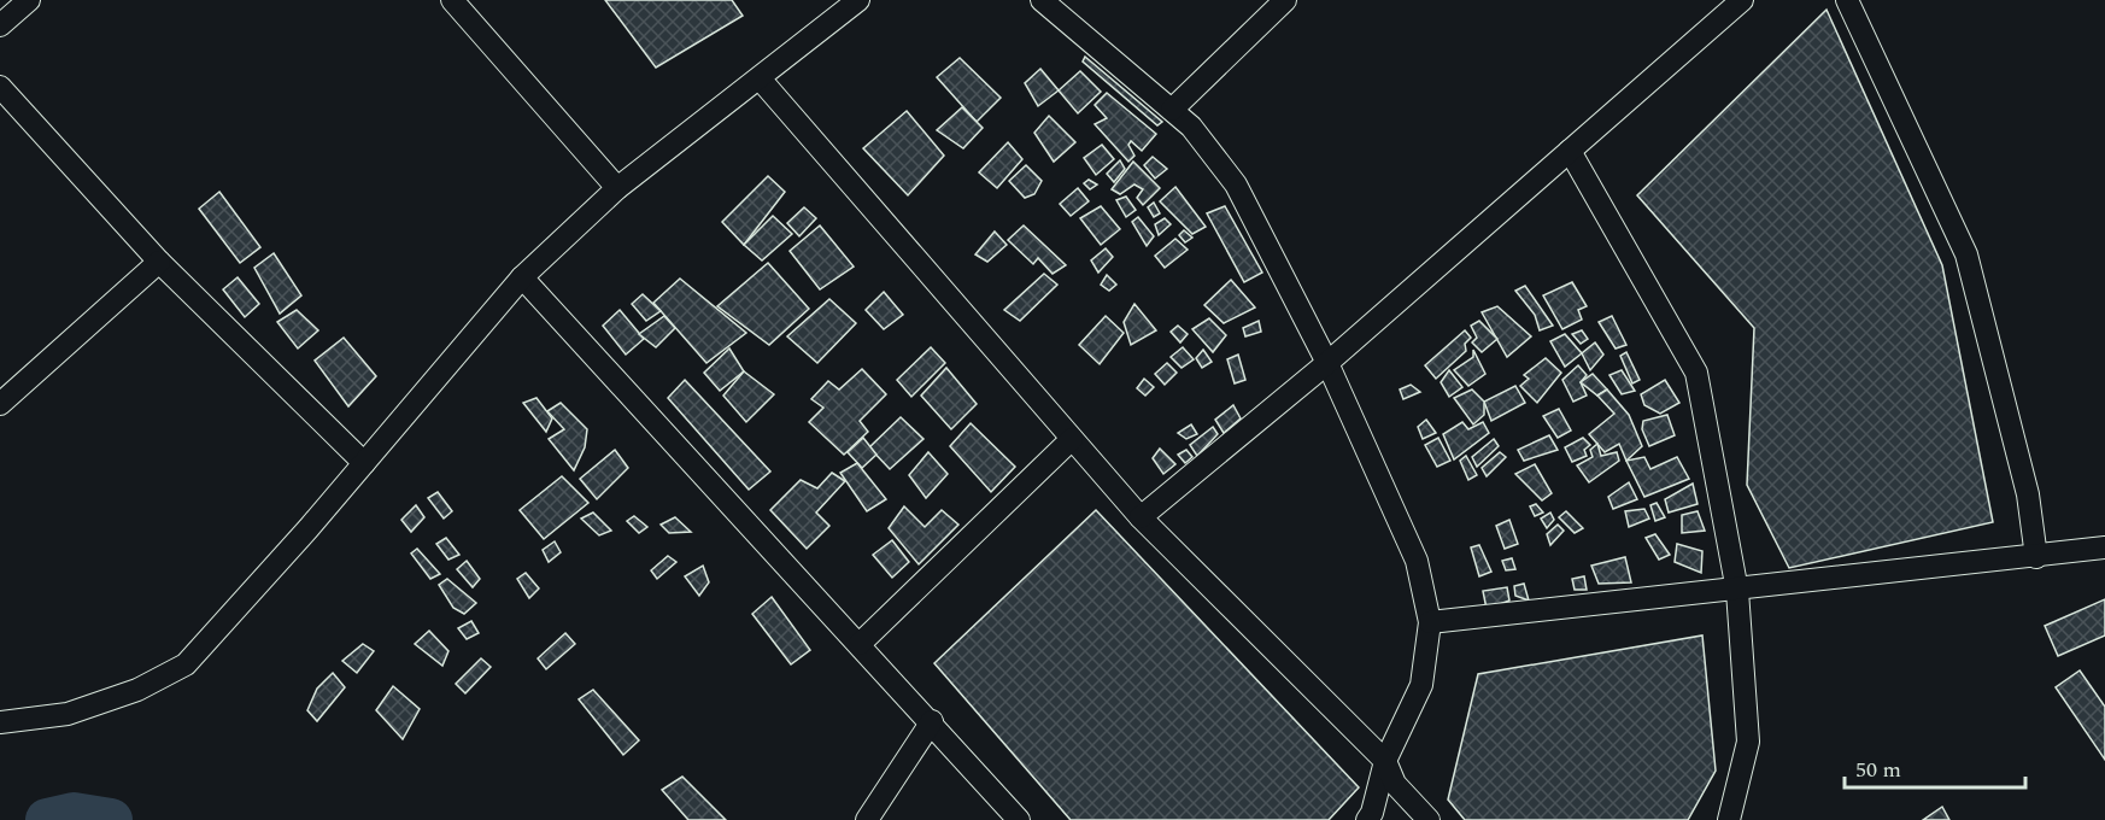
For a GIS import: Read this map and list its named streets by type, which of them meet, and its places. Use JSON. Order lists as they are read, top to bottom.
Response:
{
  "scale_bar": "50 m"
}
